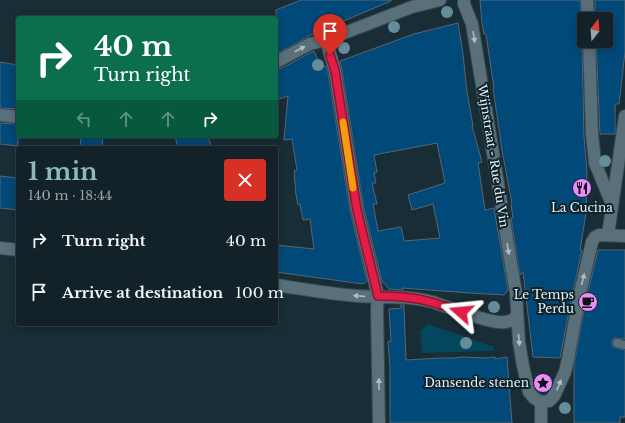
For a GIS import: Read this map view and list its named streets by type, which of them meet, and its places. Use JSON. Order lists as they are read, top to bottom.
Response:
{
  "streets": {
    "street": ["Wijnstraat - Rue du Vin"]
  },
  "places": {
    "restaurant": ["La Cucina"],
    "cafe": ["Le Temps Perdu"],
    "place": ["Dansende stenen"]
  },
  "north": "top",
  "page": {
    "turn": ["40 m", "Turn right"],
    "heading": ["1 min", "140 m · 18:44"],
    "list": [
      {
        "name": "Turn right",
        "value": "40 m"
      },
      {
        "name": "Arrive at destination",
        "value": "100 m"
      }
    ]
  }
}
